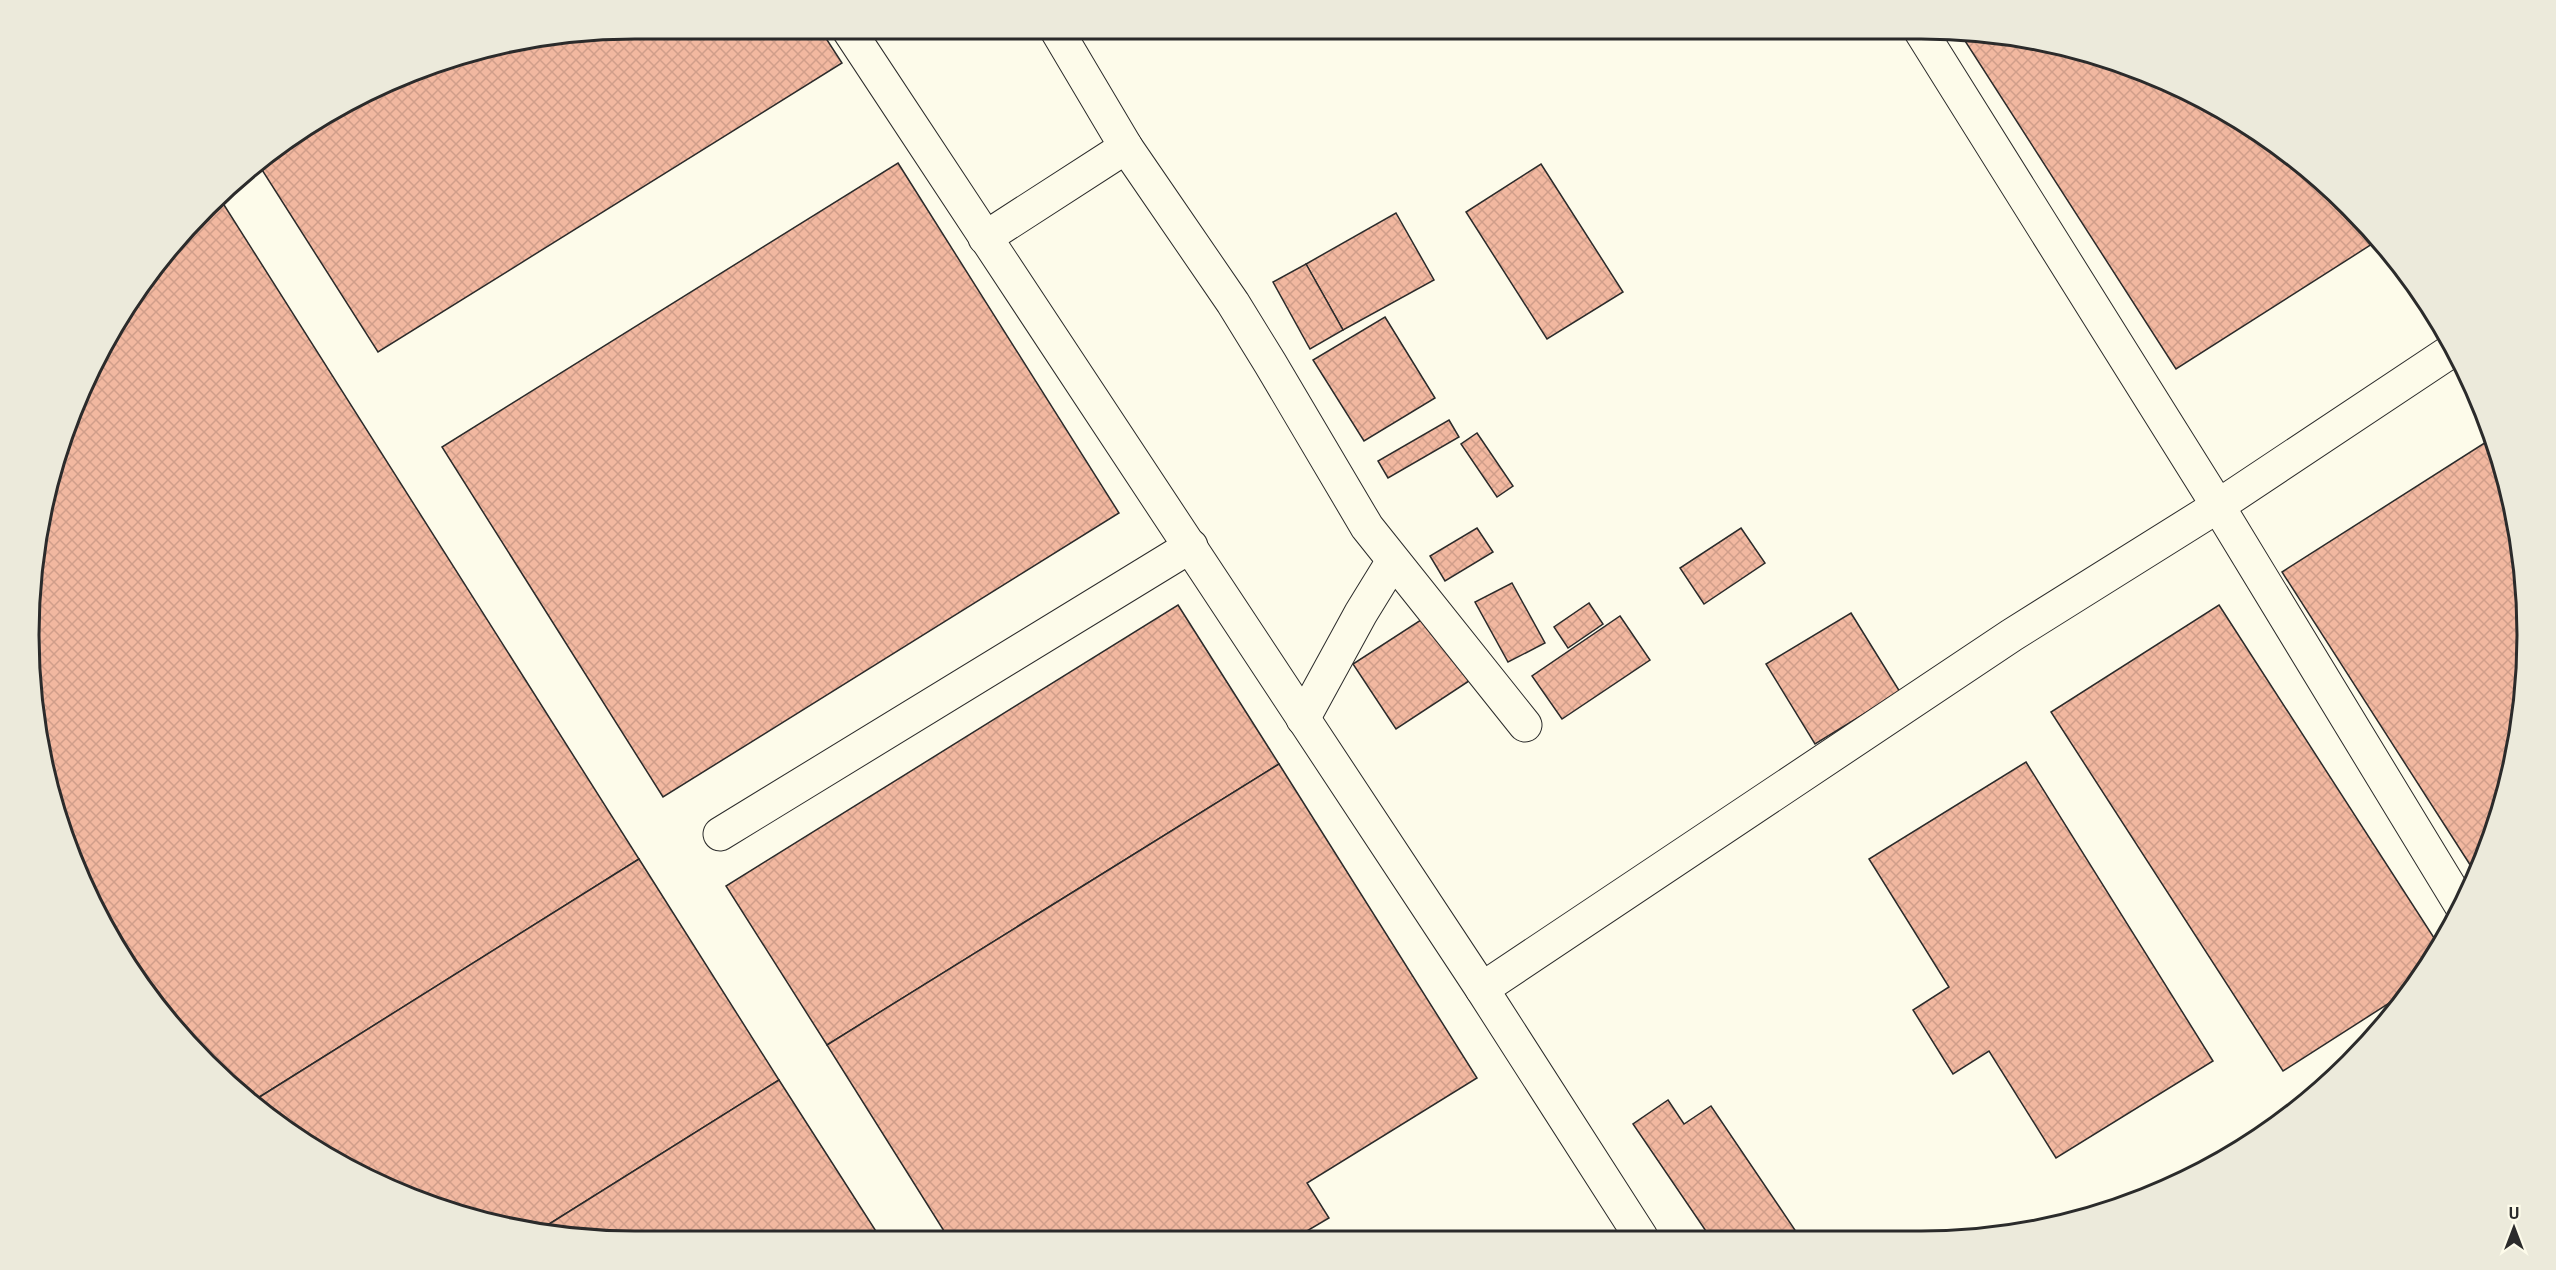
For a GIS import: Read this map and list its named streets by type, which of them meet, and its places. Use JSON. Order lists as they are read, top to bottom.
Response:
{
  "north": "top"
}
